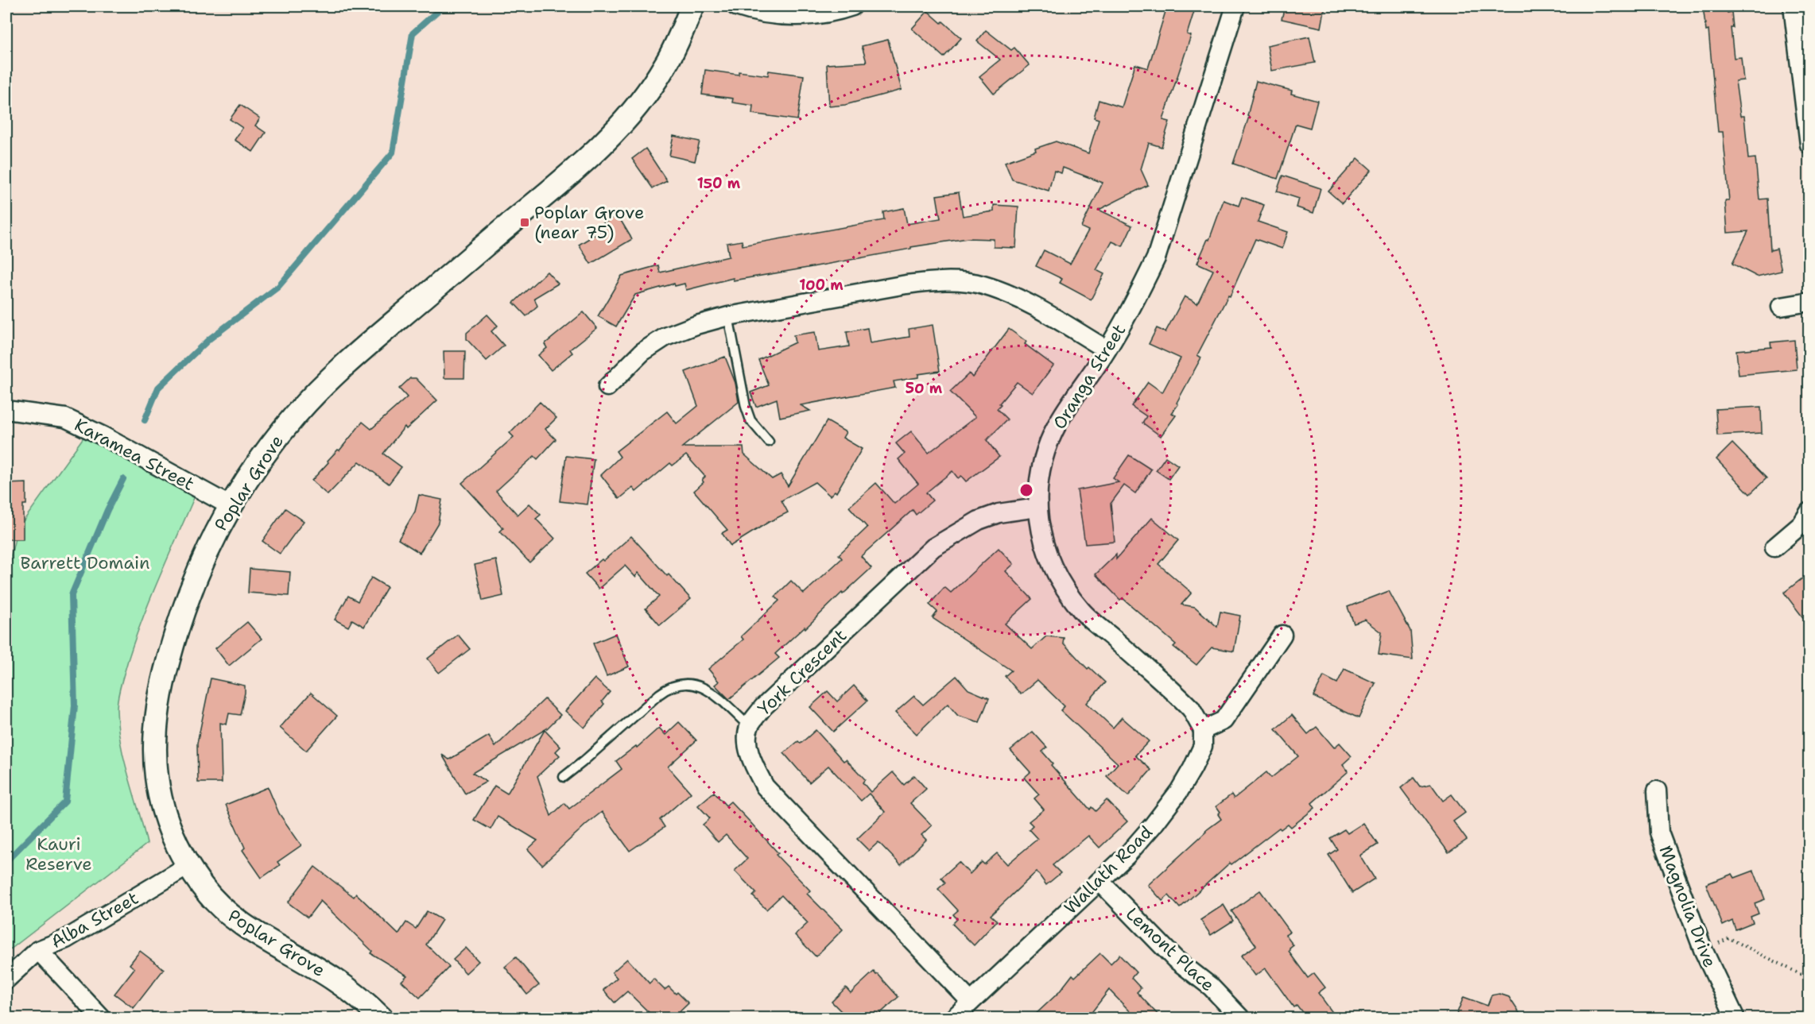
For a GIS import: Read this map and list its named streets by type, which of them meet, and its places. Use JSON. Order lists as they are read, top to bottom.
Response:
{
  "streets": {
    "street": [
      "Oranga Street",
      "Karamea Street",
      "Poplar Grove",
      "York Crescent",
      "Wallath Road",
      "Magnolia Drive",
      "Alba Street",
      "Lemont Place"
    ]
  },
  "crossings": [
    ["Oranga Street", "York Crescent"],
    ["Oranga Street", "Wallath Road"],
    ["Karamea Street", "Poplar Grove"],
    ["Poplar Grove", "Alba Street"],
    ["York Crescent", "Wallath Road"],
    ["Wallath Road", "Lemont Place"]
  ],
  "parks": ["Barrett Domain", "Kauri Reserve"],
  "places": {
    "transit": ["Poplar Grove (near 75)"]
  },
  "rings": ["150 m", "100 m", "50 m"]
}
